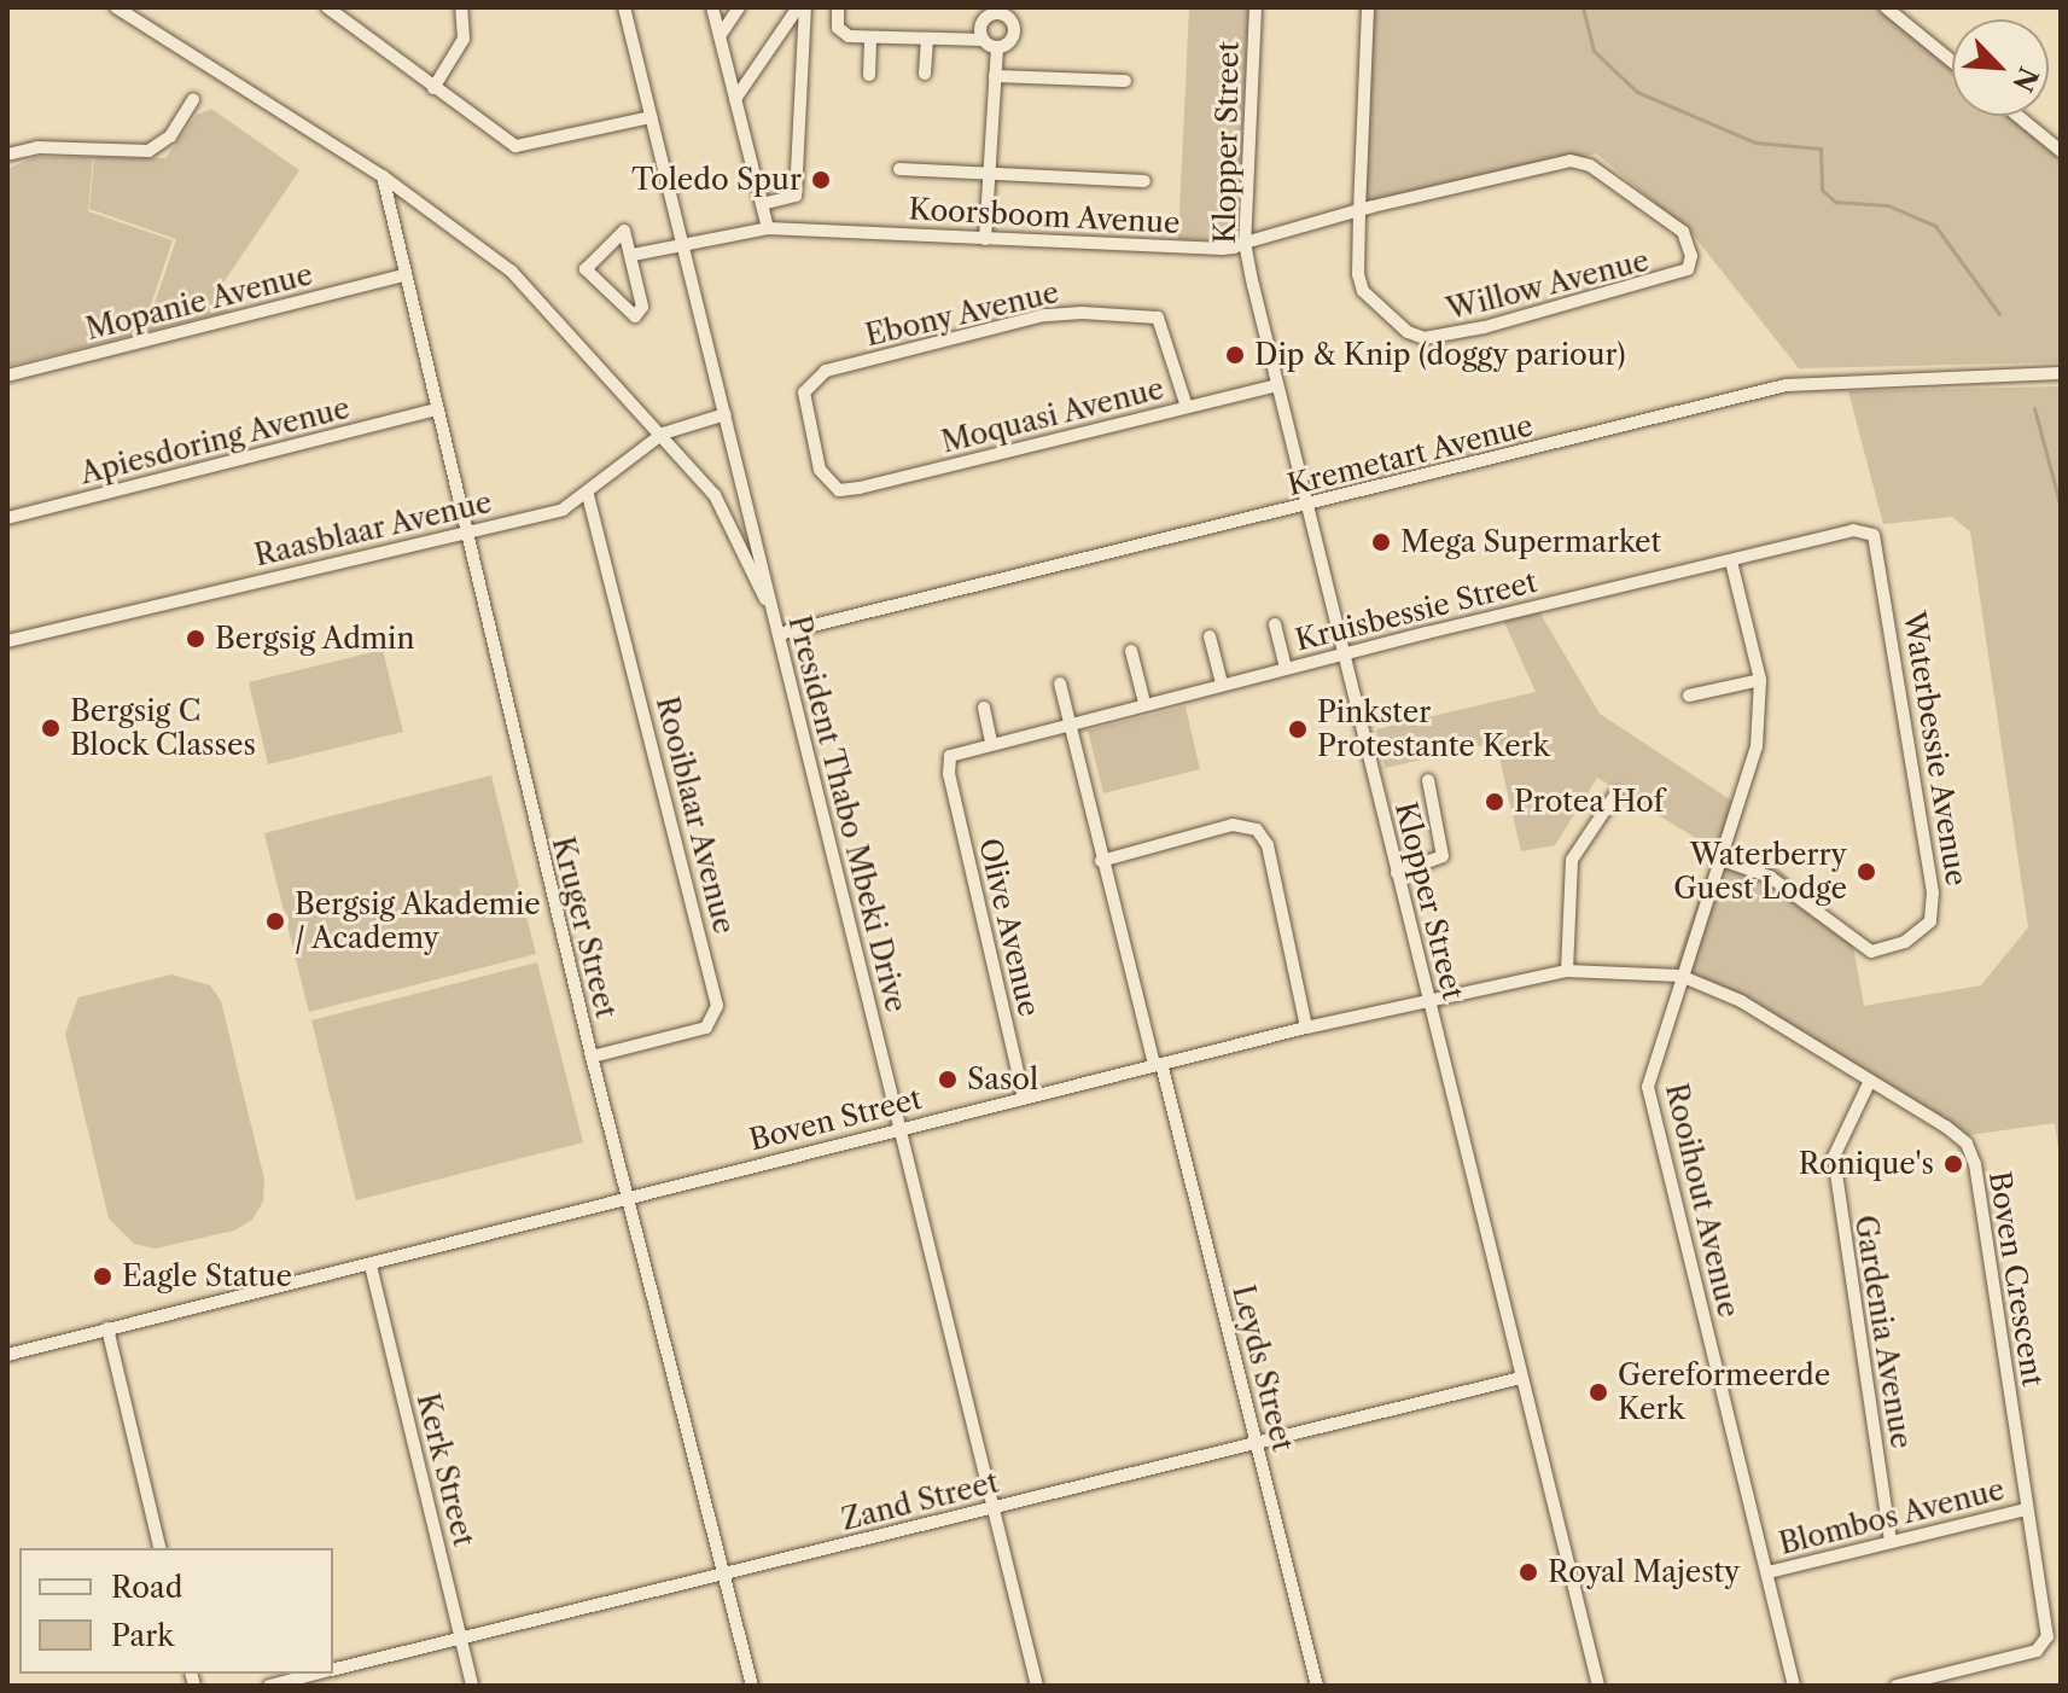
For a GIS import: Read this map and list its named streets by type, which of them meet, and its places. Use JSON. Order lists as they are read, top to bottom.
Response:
{
  "streets": {
    "street": [
      "Klopper Street",
      "Koorsboom Avenue",
      "Willow Avenue",
      "Mopanie Avenue",
      "Ebony Avenue",
      "Moquasi Avenue",
      "Apiesdoring Avenue",
      "Kremetart Avenue",
      "Raasblaar Avenue",
      "Kruisbessie Street",
      "Waterbessie Avenue",
      "President Thabo Mbeki Drive",
      "Rooiblaar Avenue",
      "Kruger Street",
      "Olive Avenue",
      "Boven Street",
      "Rooihout Avenue",
      "Boven Crescent",
      "Gardenia Avenue",
      "Leyds Street",
      "Kerk Street",
      "Zand Street",
      "Blombos Avenue"
    ]
  },
  "crossings": [
    ["Klopper Street", "Koorsboom Avenue"],
    ["Klopper Street", "Moquasi Avenue"],
    ["Klopper Street", "Kremetart Avenue"],
    ["Klopper Street", "Kruisbessie Street"],
    ["Klopper Street", "Boven Street"],
    ["Klopper Street", "Zand Street"],
    ["Koorsboom Avenue", "Willow Avenue"],
    ["Mopanie Avenue", "Kruger Street"],
    ["Ebony Avenue", "Moquasi Avenue"],
    ["Apiesdoring Avenue", "Kruger Street"],
    ["Kremetart Avenue", "President Thabo Mbeki Drive"],
    ["Raasblaar Avenue", "President Thabo Mbeki Drive"],
    ["Raasblaar Avenue", "Rooiblaar Avenue"],
    ["Raasblaar Avenue", "Kruger Street"],
    ["Kruisbessie Street", "Waterbessie Avenue"],
    ["Kruisbessie Street", "Olive Avenue"],
    ["Kruisbessie Street", "Rooihout Avenue"],
    ["Kruisbessie Street", "Leyds Street"],
    ["Waterbessie Avenue", "Rooihout Avenue"],
    ["President Thabo Mbeki Drive", "Kruger Street"],
    ["President Thabo Mbeki Drive", "Boven Street"],
    ["President Thabo Mbeki Drive", "Zand Street"],
    ["Rooiblaar Avenue", "Kruger Street"],
    ["Kruger Street", "Boven Street"],
    ["Kruger Street", "Zand Street"],
    ["Olive Avenue", "Boven Street"],
    ["Boven Street", "Rooihout Avenue"],
    ["Boven Street", "Boven Crescent"],
    ["Boven Street", "Leyds Street"],
    ["Boven Street", "Kerk Street"],
    ["Rooihout Avenue", "Boven Crescent"],
    ["Rooihout Avenue", "Blombos Avenue"],
    ["Boven Crescent", "Gardenia Avenue"],
    ["Boven Crescent", "Blombos Avenue"],
    ["Gardenia Avenue", "Blombos Avenue"],
    ["Leyds Street", "Zand Street"],
    ["Kerk Street", "Zand Street"]
  ],
  "places": [
    "Toledo Spur",
    "Dip & Knip (doggy pariour)",
    "Mega Supermarket",
    "Bergsig Admin",
    "Bergsig C Block Classes",
    "Pinkster Protestante Kerk",
    "Protea Hof",
    "Waterberry Guest Lodge",
    "Bergsig Akademie / Academy",
    "Sasol",
    "Ronique's",
    "Eagle Statue",
    "Gereformeerde Kerk",
    "Royal Majesty"
  ],
  "legend": ["Road", "Park"],
  "north": "bottom right"
}
